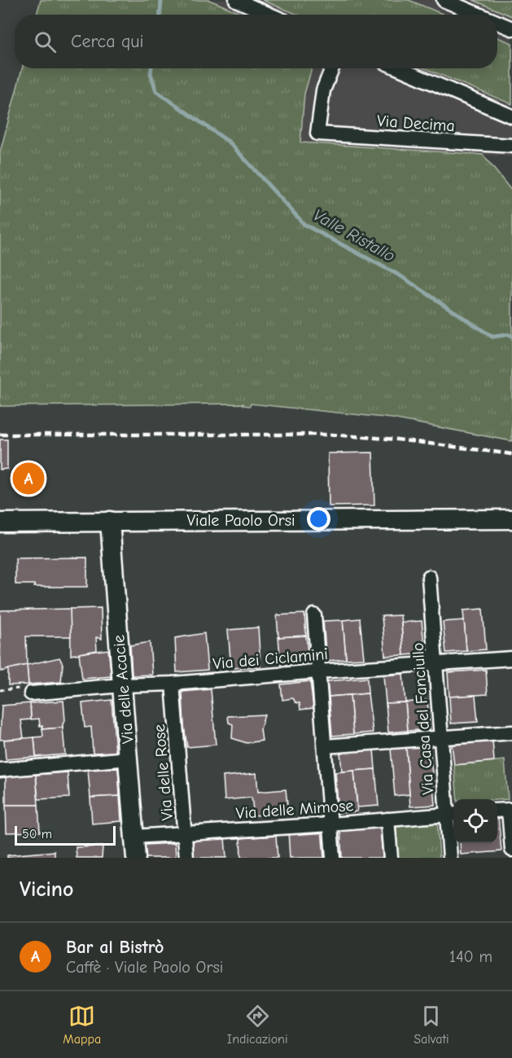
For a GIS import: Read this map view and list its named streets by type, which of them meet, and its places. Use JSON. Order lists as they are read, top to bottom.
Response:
{
  "streets": {
    "main road": ["Viale Paolo Orsi", "Via delle Acacie"],
    "street": [
      "Via Decima",
      "Via dei Ciclamini",
      "Via Casa del Fanciullo",
      "Via delle Rose",
      "Via delle Mimose"
    ]
  },
  "crossings": [
    ["Viale Paolo Orsi", "Via delle Acacie"],
    ["Via dei Ciclamini", "Via delle Acacie"],
    ["Via dei Ciclamini", "Via Casa del Fanciullo"],
    ["Via dei Ciclamini", "Via delle Rose"],
    ["Via delle Acacie", "Via delle Mimose"],
    ["Via Casa del Fanciullo", "Via delle Mimose"],
    ["Via delle Rose", "Via delle Mimose"]
  ],
  "water": ["Valle Ristallo"],
  "scale_bar": "50 m",
  "page": {
    "search": "Cerca qui",
    "pins": "A",
    "scale": "50 m",
    "heading": "Vicino",
    "list": [
      {
        "mark": "A",
        "name": "Bar al Bistrò",
        "note": "Caffè · Viale Paolo Orsi",
        "value": "140 m"
      }
    ],
    "nav": ["Mappa", "Indicazioni", "Salvati"]
  }
}
